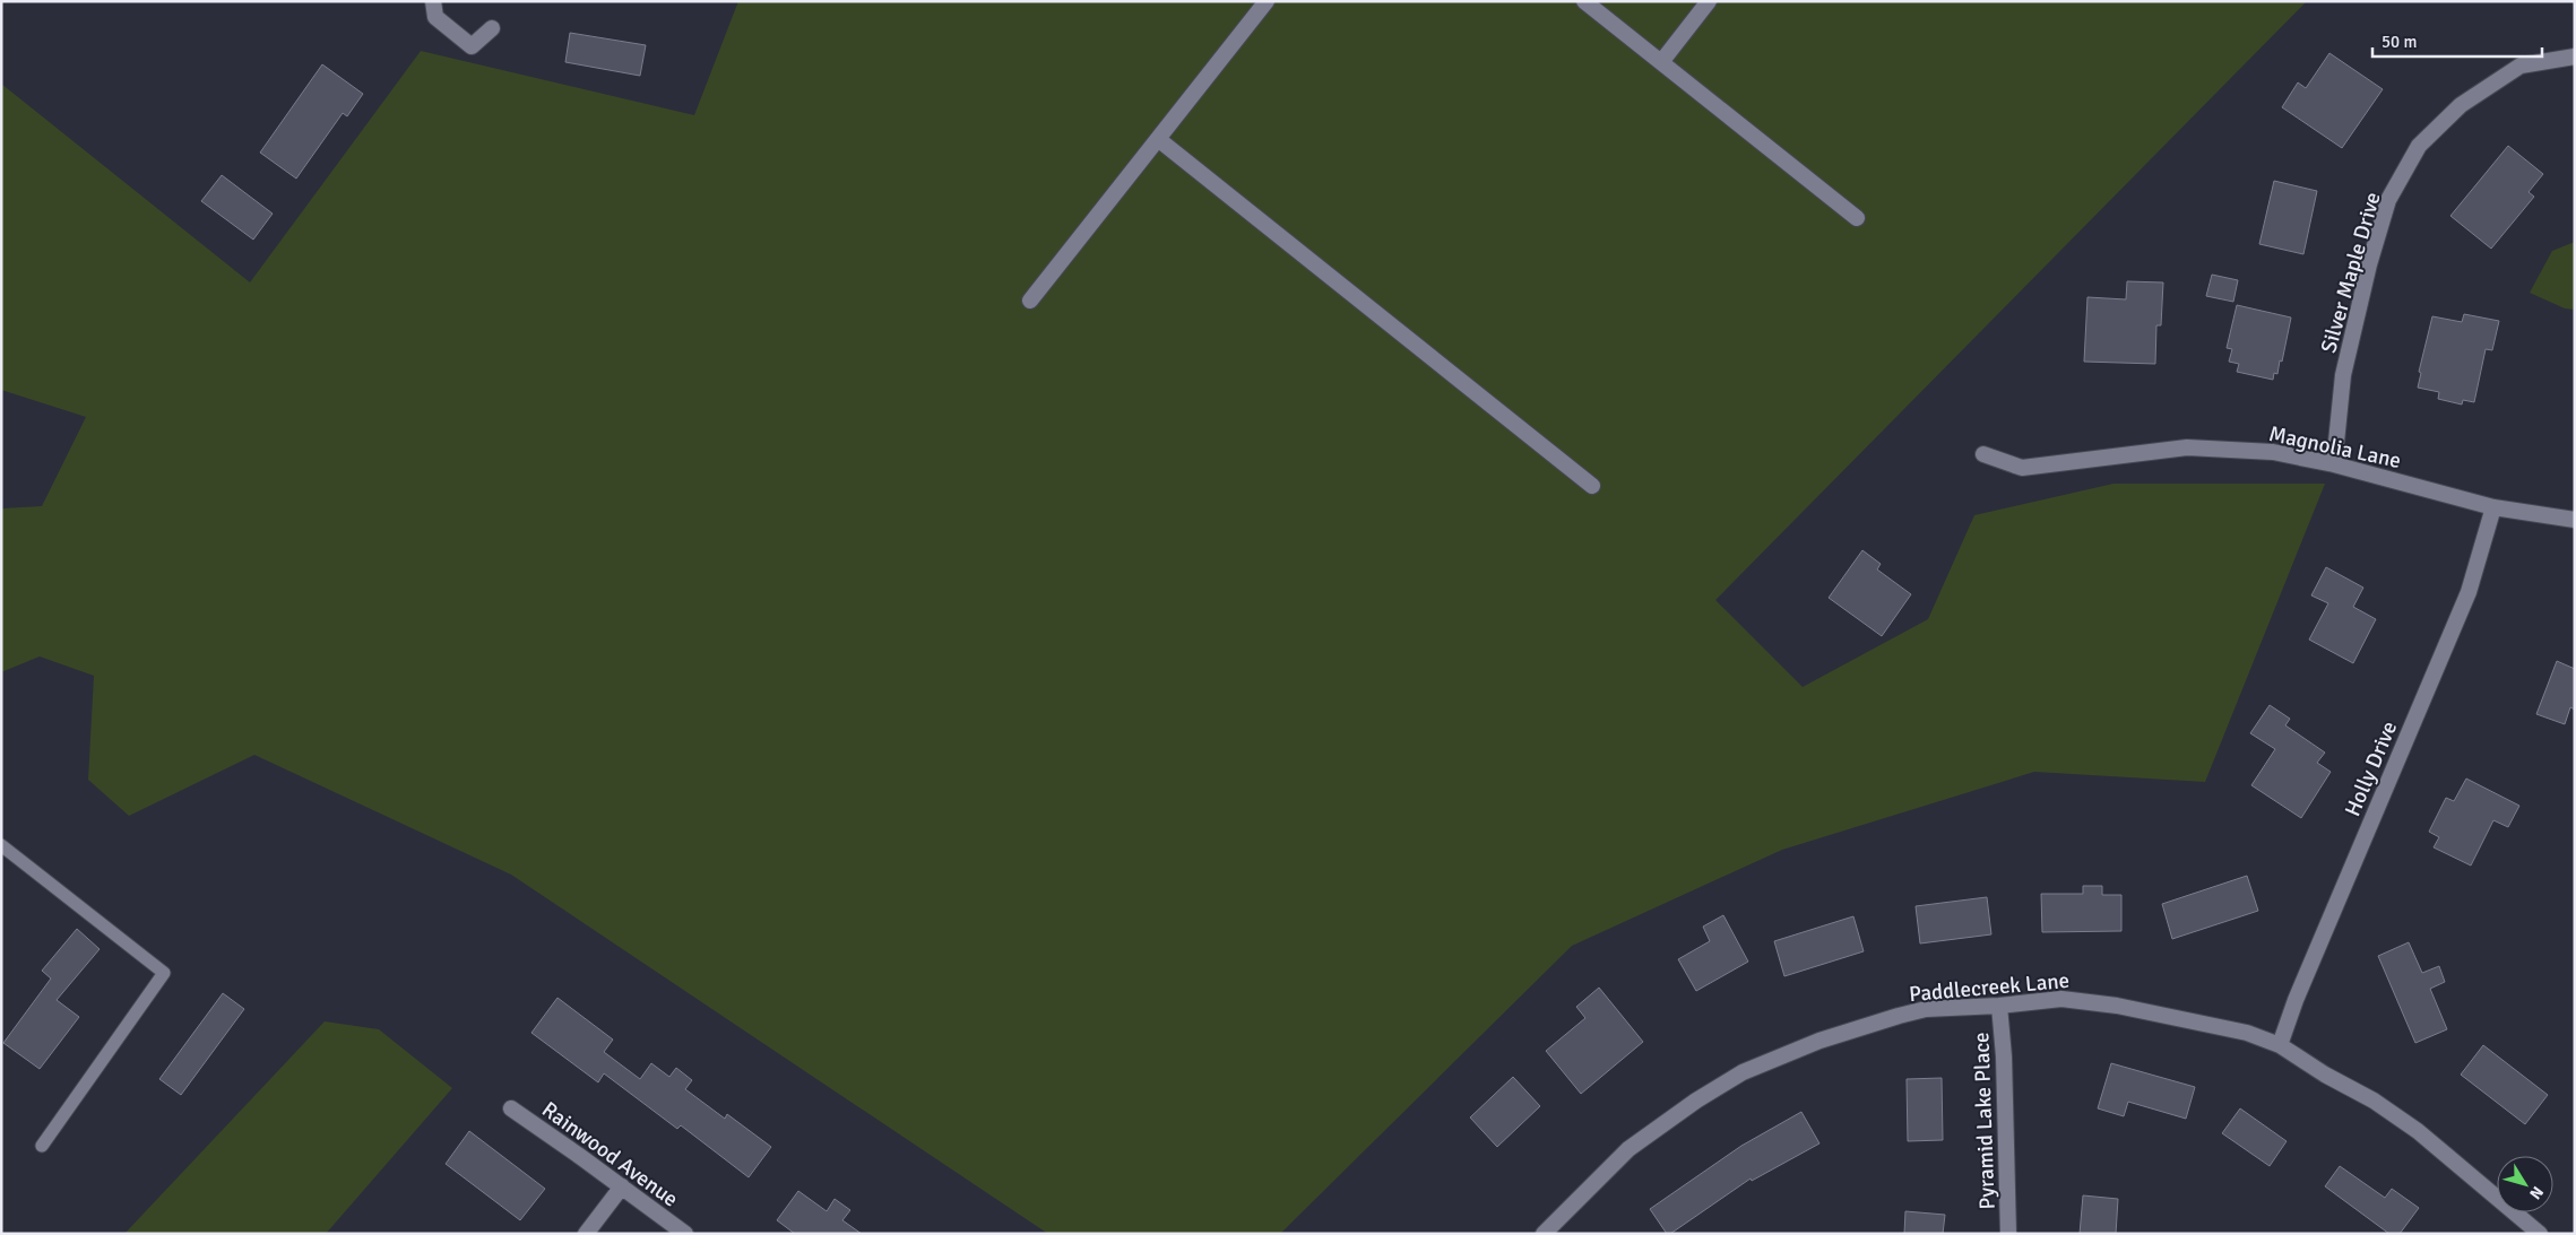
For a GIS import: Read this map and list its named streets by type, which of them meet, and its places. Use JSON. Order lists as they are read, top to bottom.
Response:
{
  "streets": {
    "street": [
      "Silver Maple Drive",
      "Magnolia Lane",
      "Holly Drive",
      "Paddlecreek Lane",
      "Pyramid Lake Place",
      "Rainwood Avenue"
    ]
  },
  "crossings": [
    ["Silver Maple Drive", "Magnolia Lane"],
    ["Magnolia Lane", "Holly Drive"],
    ["Holly Drive", "Paddlecreek Lane"],
    ["Paddlecreek Lane", "Pyramid Lake Place"]
  ],
  "scale_bar": "50 m",
  "north": "bottom right"
}
